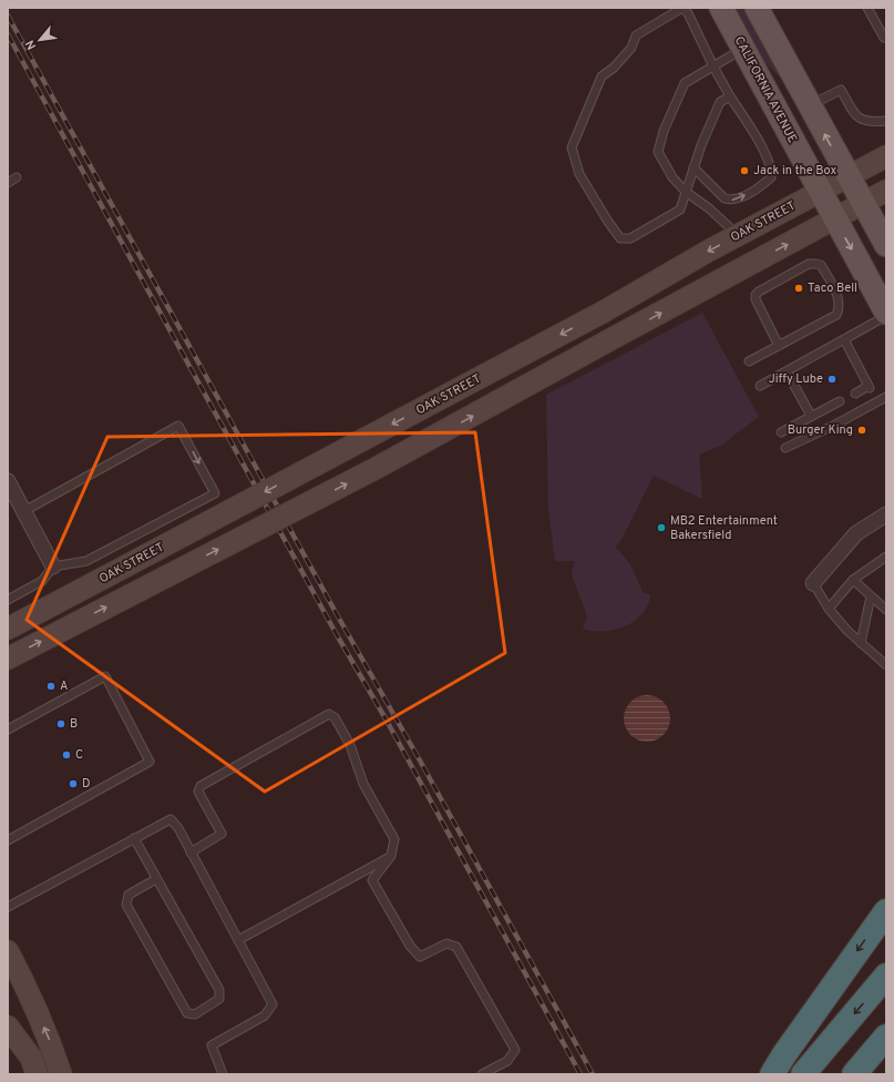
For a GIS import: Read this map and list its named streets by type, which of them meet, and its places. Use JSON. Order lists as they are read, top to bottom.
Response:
{
  "streets": {
    "main road": ["CALIFORNIA AVENUE", "OAK STREET"]
  },
  "crossings": [
    ["CALIFORNIA AVENUE", "OAK STREET"]
  ],
  "places": [
    "Jack in the Box",
    "Taco Bell",
    "Jiffy Lube",
    "Burger King",
    "MB2 Entertainment Bakersfield",
    "A",
    "B",
    "C",
    "D"
  ],
  "north": "bottom left"
}
